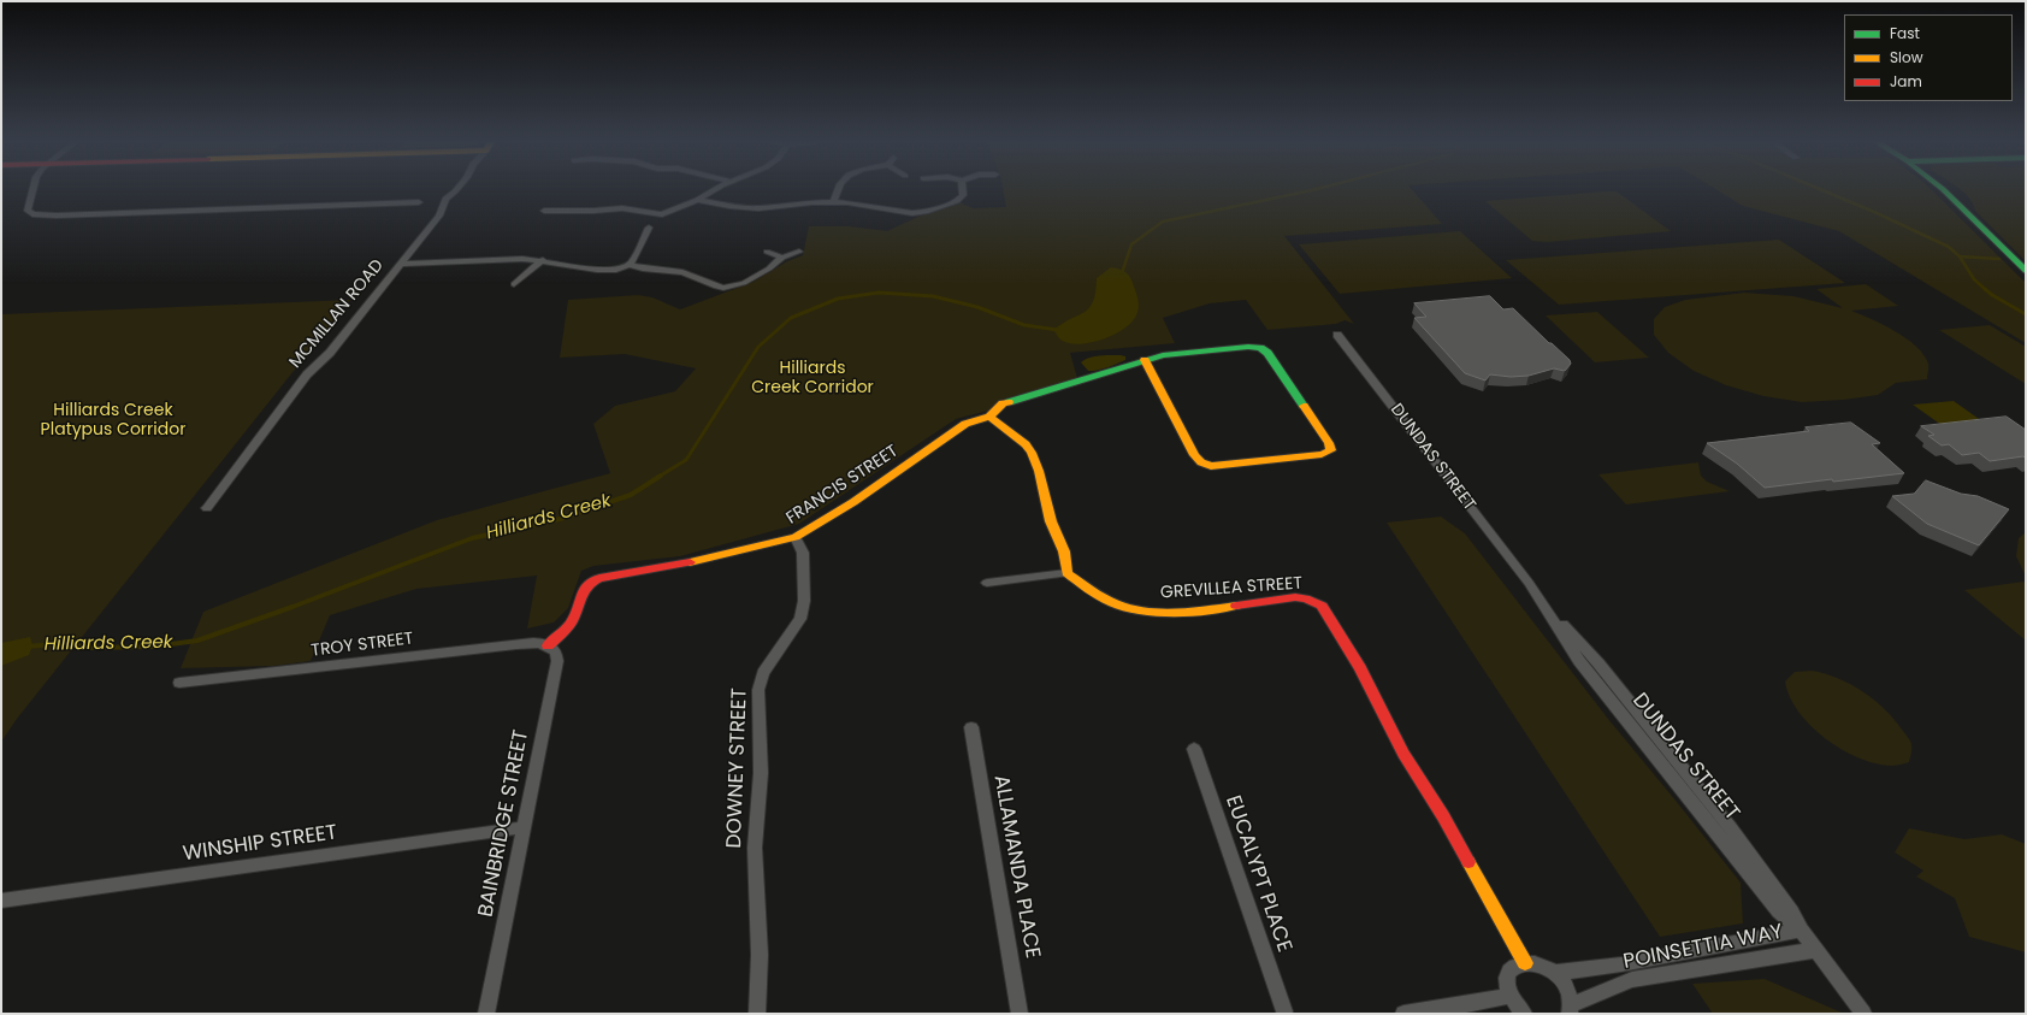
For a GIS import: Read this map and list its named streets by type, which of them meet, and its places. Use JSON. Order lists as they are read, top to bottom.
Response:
{
  "streets": {
    "street": [
      "MCMILLAN ROAD",
      "DUNDAS STREET",
      "FRANCIS STREET",
      "GREVILLEA STREET",
      "TROY STREET",
      "DOWNEY STREET",
      "BAINBRIDGE STREET",
      "WINSHIP STREET",
      "ALLAMANDA PLACE",
      "EUCALYPT PLACE",
      "POINSETTIA WAY"
    ]
  },
  "crossings": [
    ["DUNDAS STREET", "POINSETTIA WAY"],
    ["FRANCIS STREET", "TROY STREET"],
    ["FRANCIS STREET", "DOWNEY STREET"],
    ["FRANCIS STREET", "BAINBRIDGE STREET"],
    ["TROY STREET", "BAINBRIDGE STREET"],
    ["BAINBRIDGE STREET", "WINSHIP STREET"]
  ],
  "water": ["Hilliards Creek"],
  "parks": ["Hilliards Creek Corridor", "Hilliards Creek Platypus Corridor"],
  "legend": ["Fast", "Slow", "Jam"]
}
